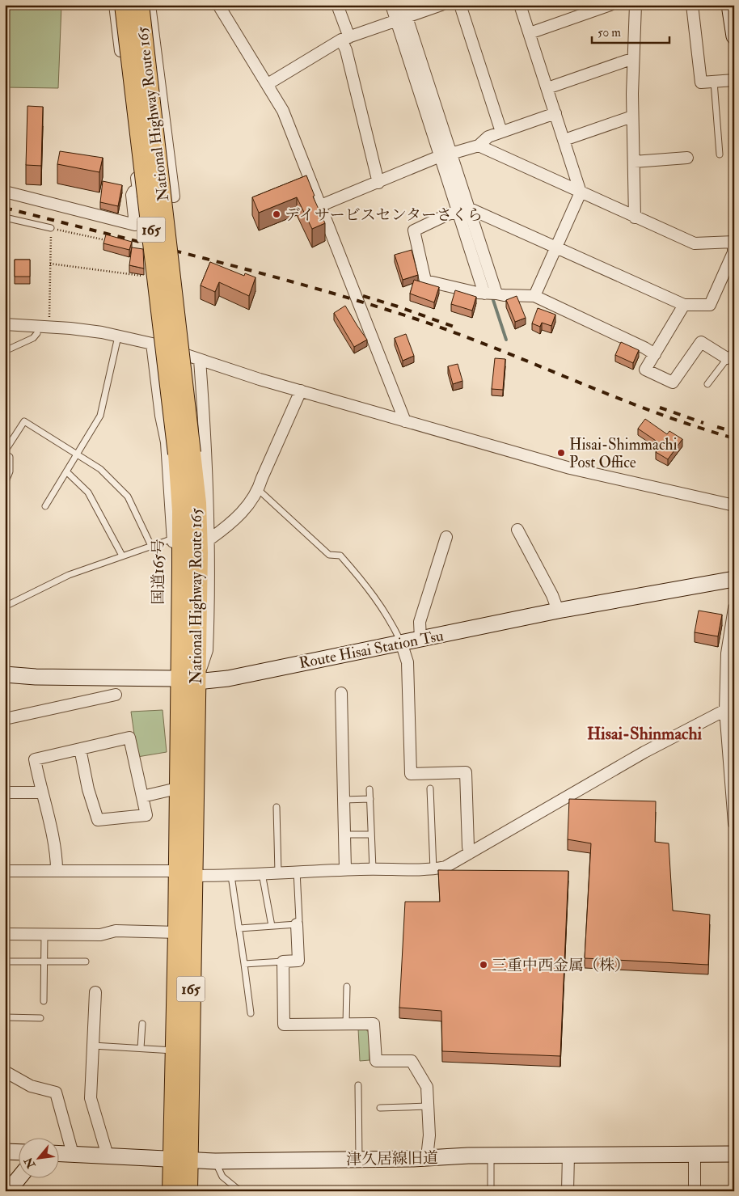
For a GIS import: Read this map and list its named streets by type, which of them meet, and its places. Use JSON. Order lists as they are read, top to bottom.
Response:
{
  "streets": {
    "highway": ["National Highway Route 165", "165"],
    "street": ["国道165号", "Route Hisai Station Tsu", "津久居線旧道"]
  },
  "crossings": [
    ["National Highway Route 165", "165"],
    ["National Highway Route 165", "国道165号"],
    ["National Highway Route 165", "Route Hisai Station Tsu"],
    ["National Highway Route 165", "津久居線旧道"],
    ["165", "国道165号"],
    ["165", "Route Hisai Station Tsu"],
    ["国道165号", "Route Hisai Station Tsu"]
  ],
  "districts": ["Hisai-Shinmachi"],
  "places": ["デイサービスセンターさくら", "Hisai-Shimmachi Post Office", "三重中西金属（株）"],
  "scale_bar": "50 m",
  "north": "bottom left"
}
